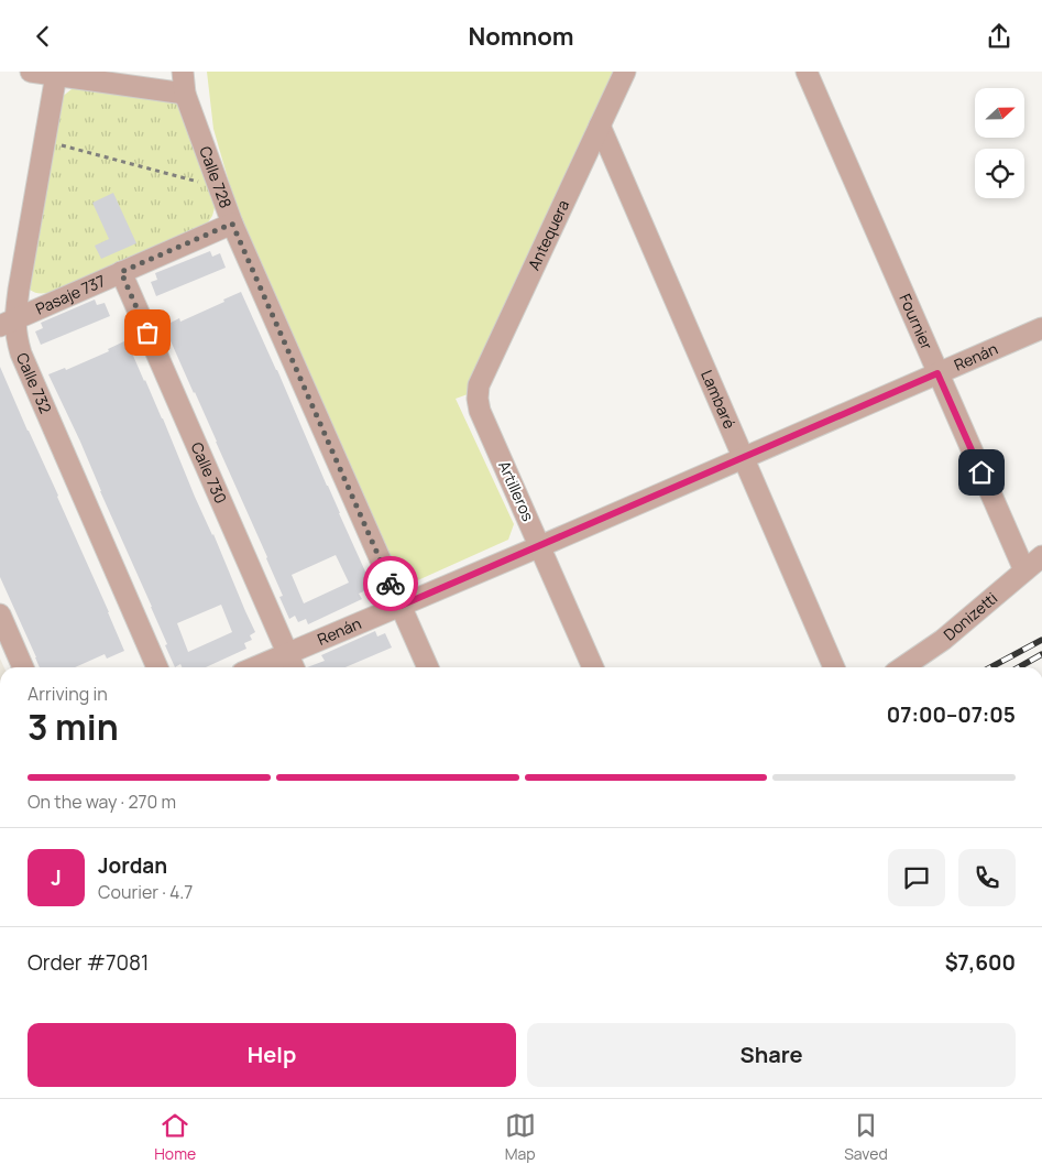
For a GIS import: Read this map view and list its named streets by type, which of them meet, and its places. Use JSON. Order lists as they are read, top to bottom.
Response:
{
  "streets": {
    "street": [
      "Calle 728",
      "Antequera",
      "Pasaje 737",
      "Fournier",
      "Renán",
      "Calle 732",
      "Lambaré",
      "Calle 730",
      "Artilleros",
      "Donizetti"
    ]
  },
  "crossings": [
    ["Calle 728", "Pasaje 737"],
    ["Calle 728", "Renán"],
    ["Antequera", "Lambaré"],
    ["Antequera", "Artilleros"],
    ["Pasaje 737", "Calle 732"],
    ["Pasaje 737", "Calle 730"],
    ["Fournier", "Renán"],
    ["Fournier", "Donizetti"],
    ["Renán", "Lambaré"],
    ["Renán", "Calle 730"],
    ["Renán", "Artilleros"]
  ],
  "north": "right",
  "page": {
    "header": "Nomnom",
    "heading": ["3 min", "Arriving in", "07:00–07:05"],
    "panel": [
      "Jordan",
      "Courier · 4.7",
      "Order #7081",
      "$7,600"
    ],
    "bar": "On the way · 270 m",
    "round": "J",
    "buttons": ["Help", "Share"],
    "tabs": ["Home", "Map", "Saved"]
  }
}
